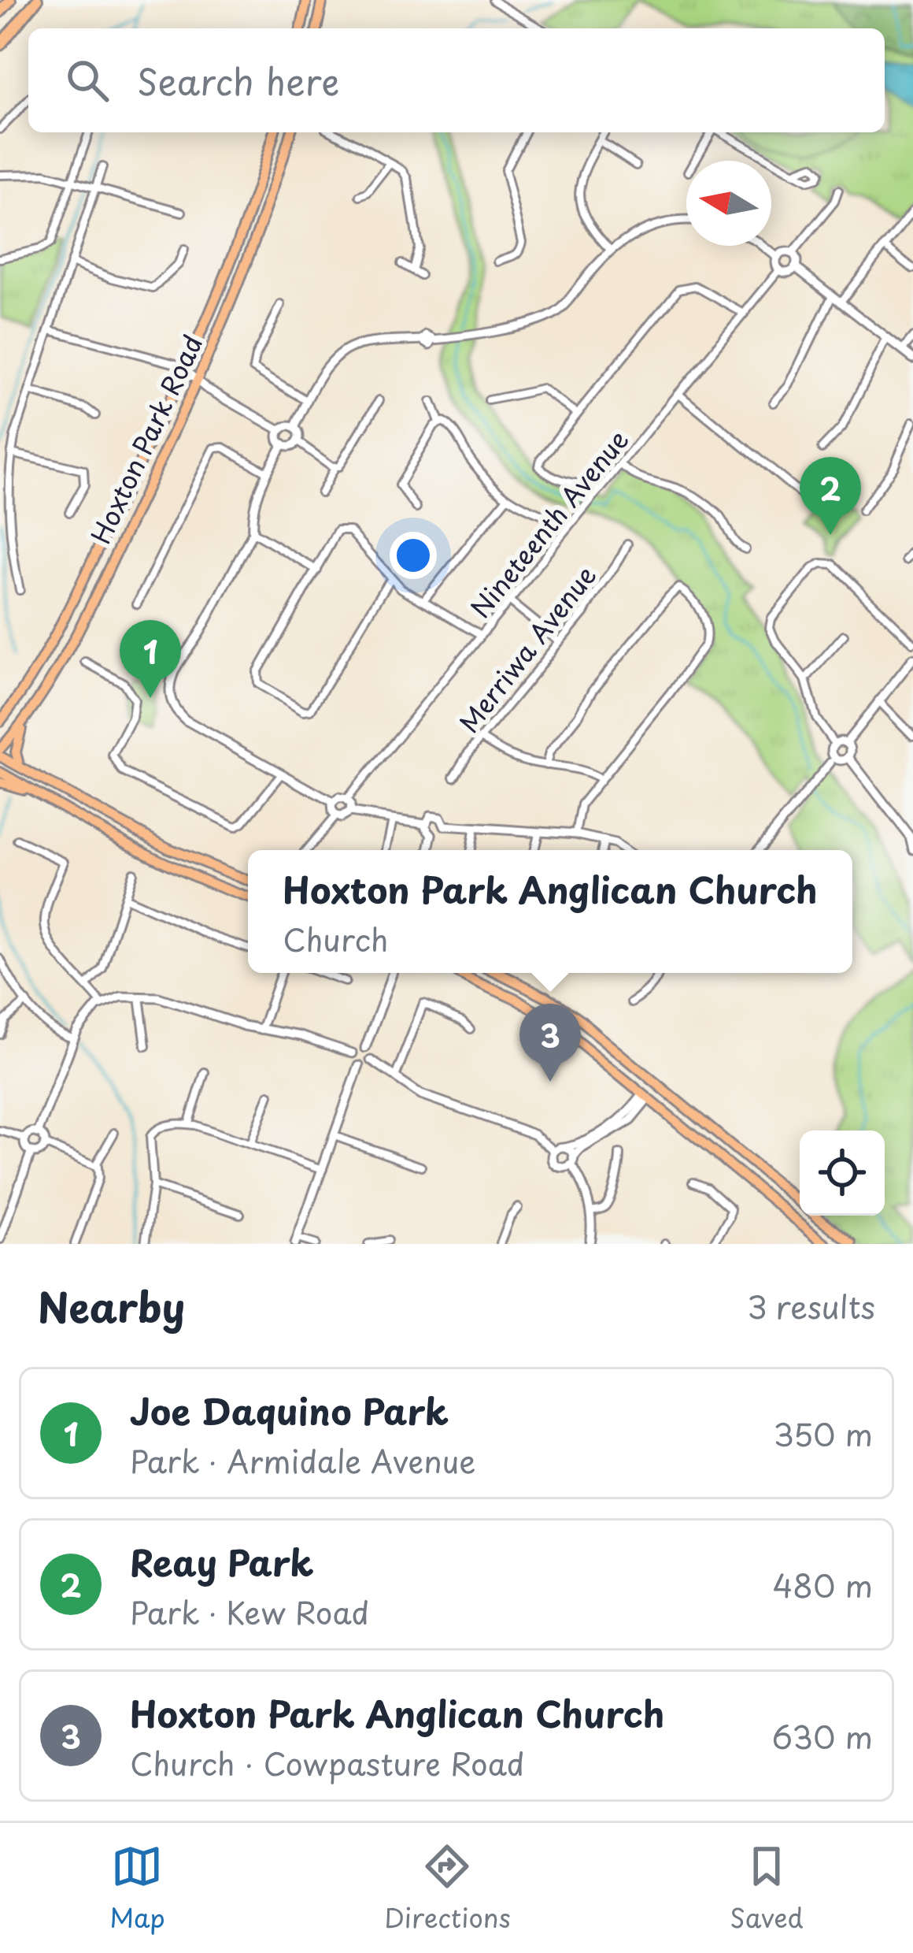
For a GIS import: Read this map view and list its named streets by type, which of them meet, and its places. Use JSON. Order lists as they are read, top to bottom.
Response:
{
  "streets": {
    "main road": ["Hoxton Park Road"],
    "street": ["Nineteenth Avenue", "Merriwa Avenue"]
  },
  "north": "left",
  "page": {
    "search": "Search here",
    "pins": ["2", "1", "3"],
    "popup": ["Hoxton Park Anglican Church", "Church"],
    "heading": ["Nearby", "3 results"],
    "list": [
      {
        "mark": "1",
        "name": "Joe Daquino Park",
        "note": "Park · Armidale Avenue",
        "value": "350 m"
      },
      {
        "mark": "2",
        "name": "Reay Park",
        "note": "Park · Kew Road",
        "value": "480 m"
      },
      {
        "mark": "3",
        "name": "Hoxton Park Anglican Church",
        "note": "Church · Cowpasture Road",
        "value": "630 m"
      }
    ],
    "nav": ["Map", "Directions", "Saved"]
  }
}
